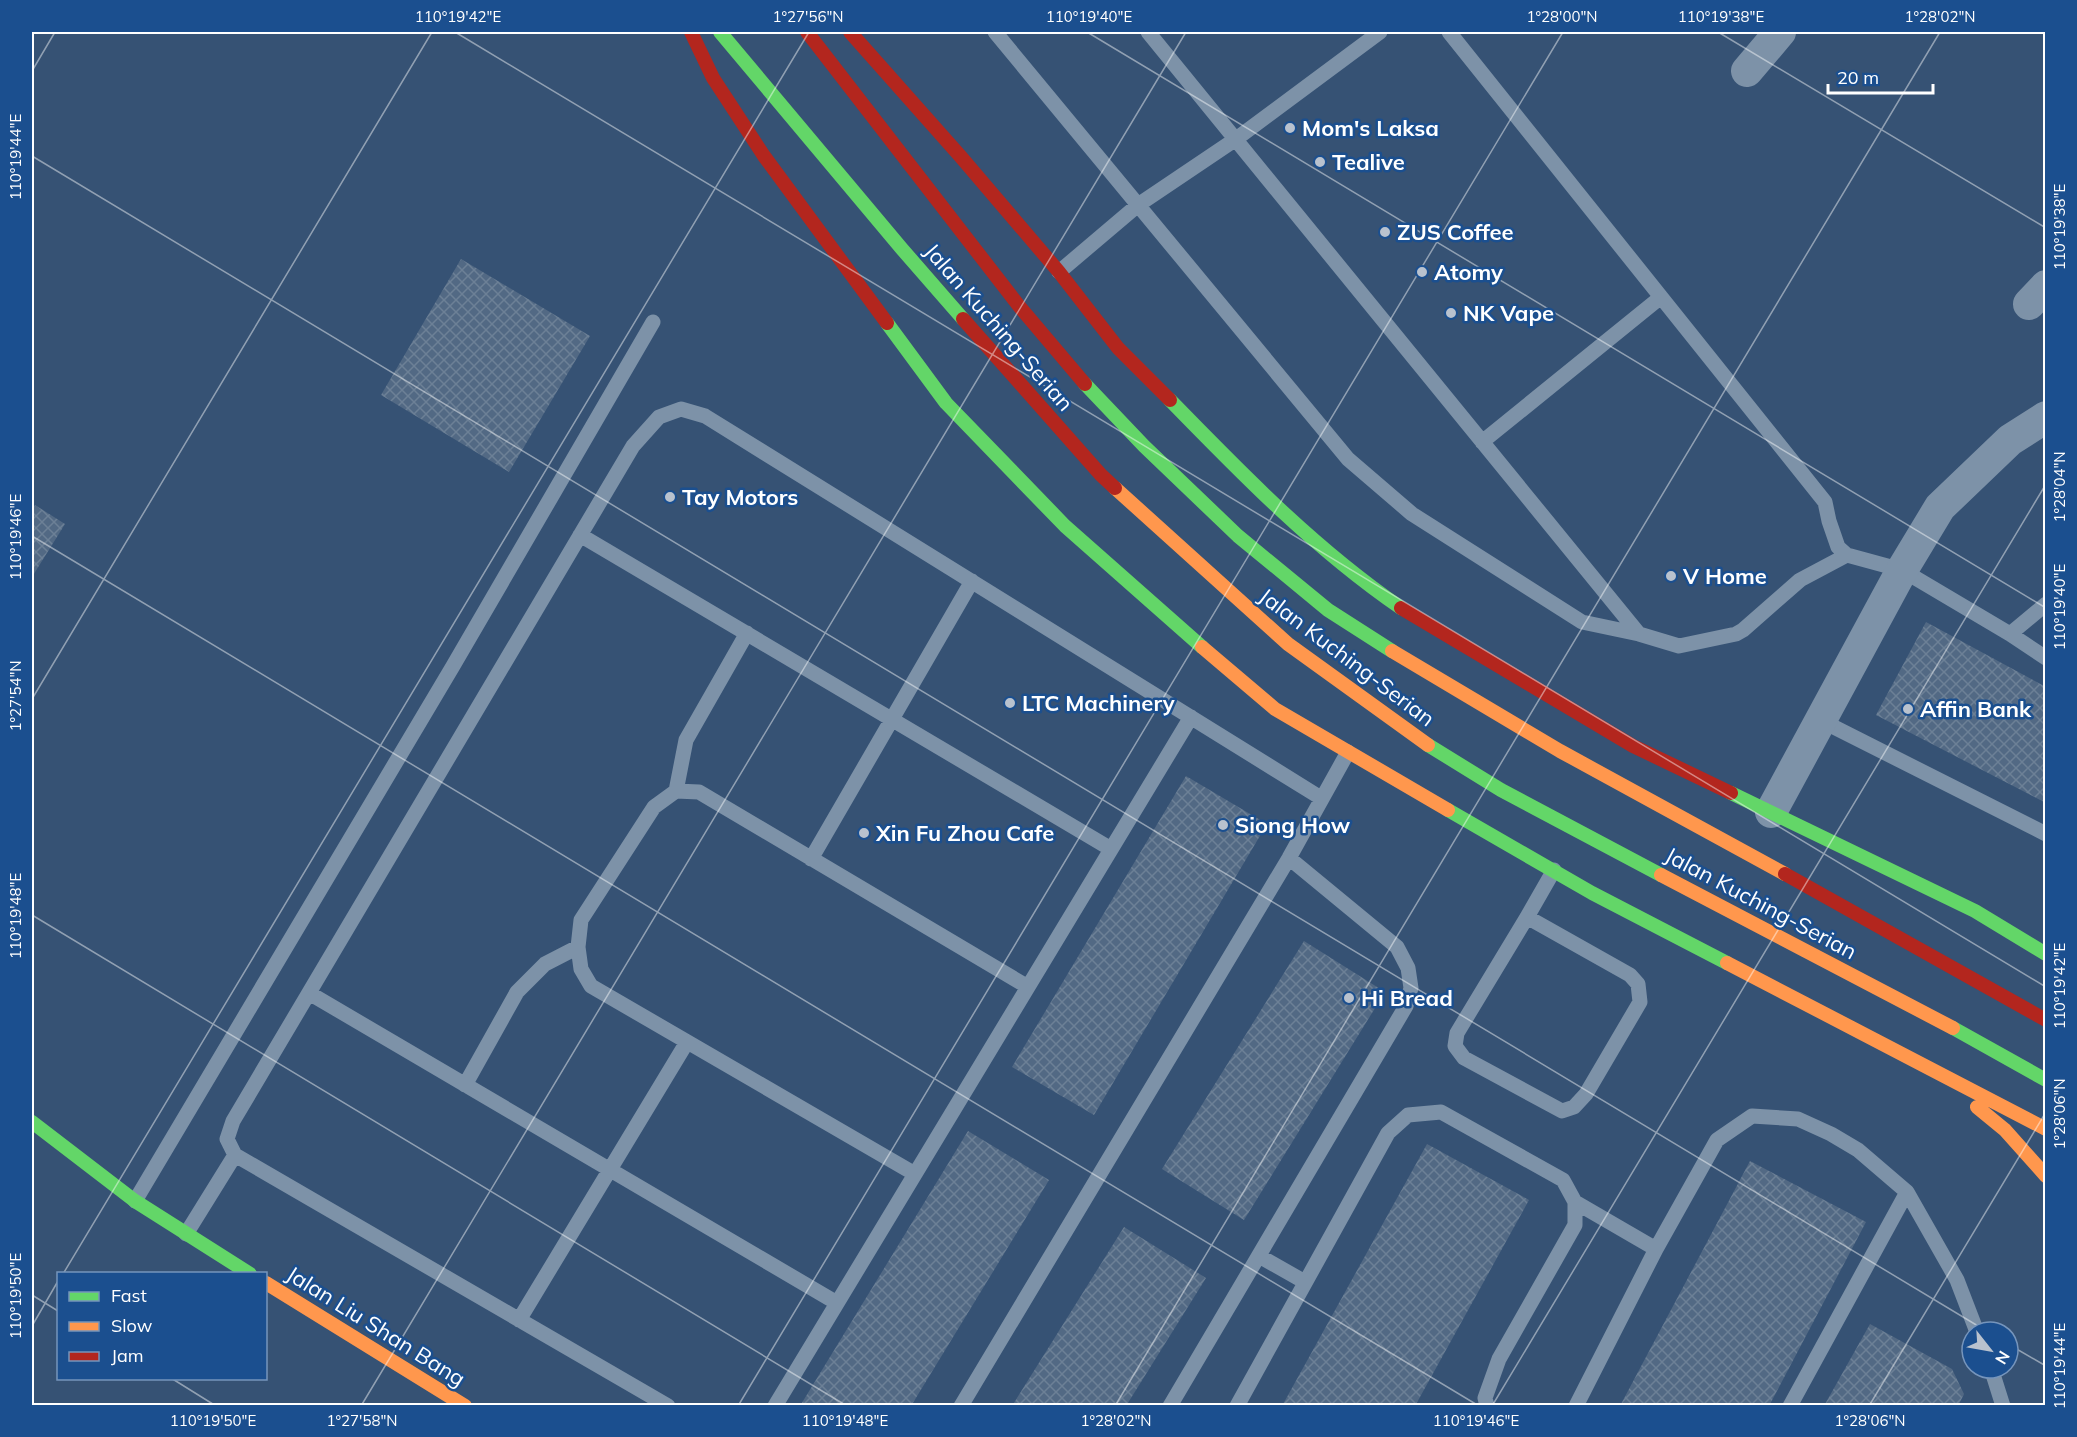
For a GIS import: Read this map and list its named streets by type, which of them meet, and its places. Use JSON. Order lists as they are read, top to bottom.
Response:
{
  "streets": {
    "main road": ["Jalan Kuching-Serian", "Jalan Liu Shan Bang"]
  },
  "places": [
    "Mom's Laksa",
    "Tealive",
    "ZUS Coffee",
    "Atomy",
    "NK Vape",
    "Tay Motors",
    "V Home",
    "LTC Machinery",
    "Affin Bank",
    "Siong How",
    "Xin Fu Zhou Cafe",
    "Hi Bread"
  ],
  "legend": ["Fast", "Slow", "Jam"],
  "scale_bar": "20 m",
  "north": "bottom right",
  "coordinates": [
    "110°19'42\"E",
    "1°27'56\"N",
    "110°19'40\"E",
    "1°28'00\"N",
    "110°19'38\"E",
    "1°28'02\"N",
    "110°19'44\"E",
    "1°28'04\"N",
    "110°19'46\"E",
    "1°27'54\"N",
    "110°19'48\"E",
    "1°28'06\"N",
    "110°19'50\"E",
    "1°27'58\"N"
  ]
}
